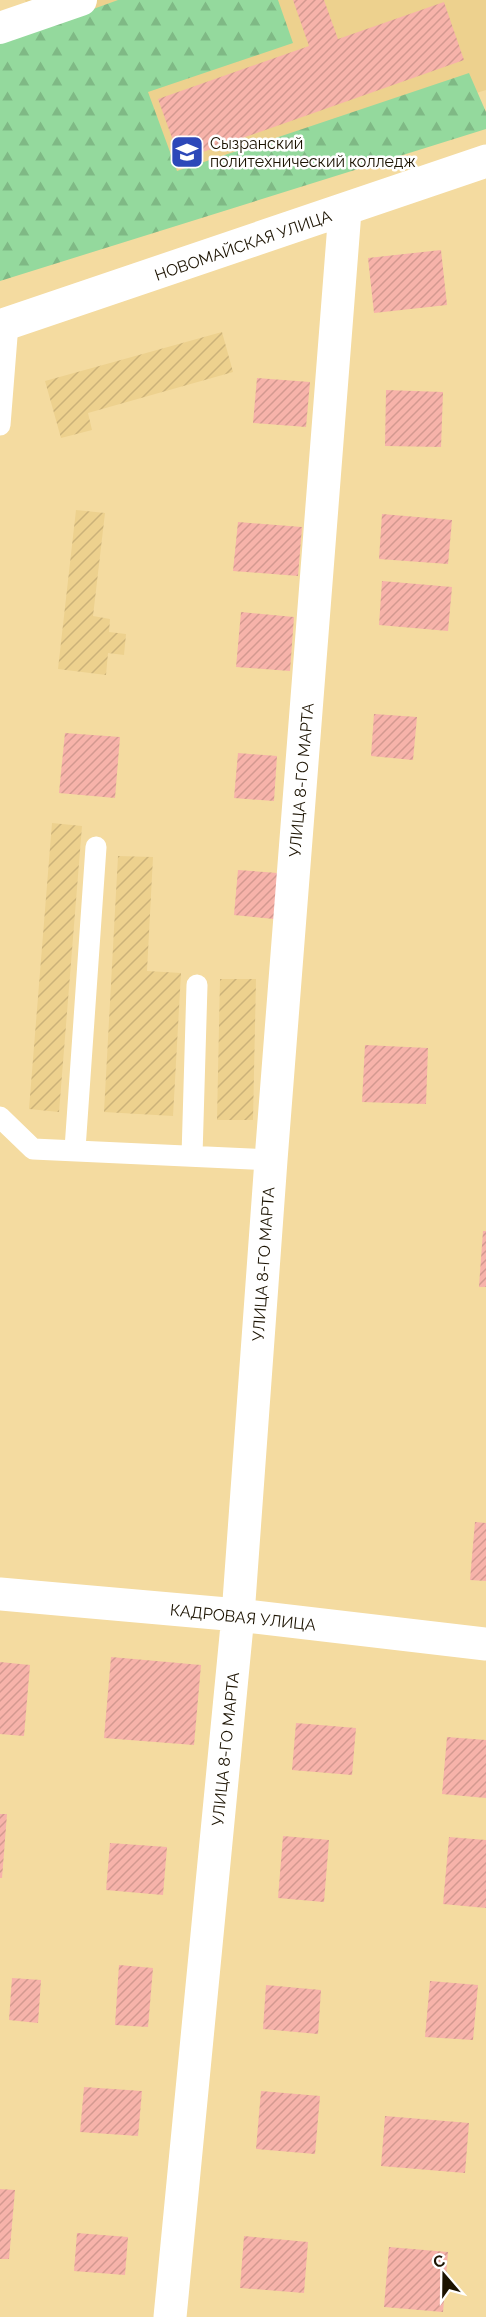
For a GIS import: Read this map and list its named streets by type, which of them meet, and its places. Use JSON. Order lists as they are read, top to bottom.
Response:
{
  "streets": {
    "street": ["НОВОМАЙСКАЯ УЛИЦА", "УЛИЦА 8-ГО МАРТА", "КАДРОВАЯ УЛИЦА"]
  },
  "crossings": [
    ["НОВОМАЙСКАЯ УЛИЦА", "УЛИЦА 8-ГО МАРТА"],
    ["УЛИЦА 8-ГО МАРТА", "КАДРОВАЯ УЛИЦА"]
  ],
  "places": {
    "school or university": ["Сызранский политехнический колледж"]
  },
  "north": "top"
}
